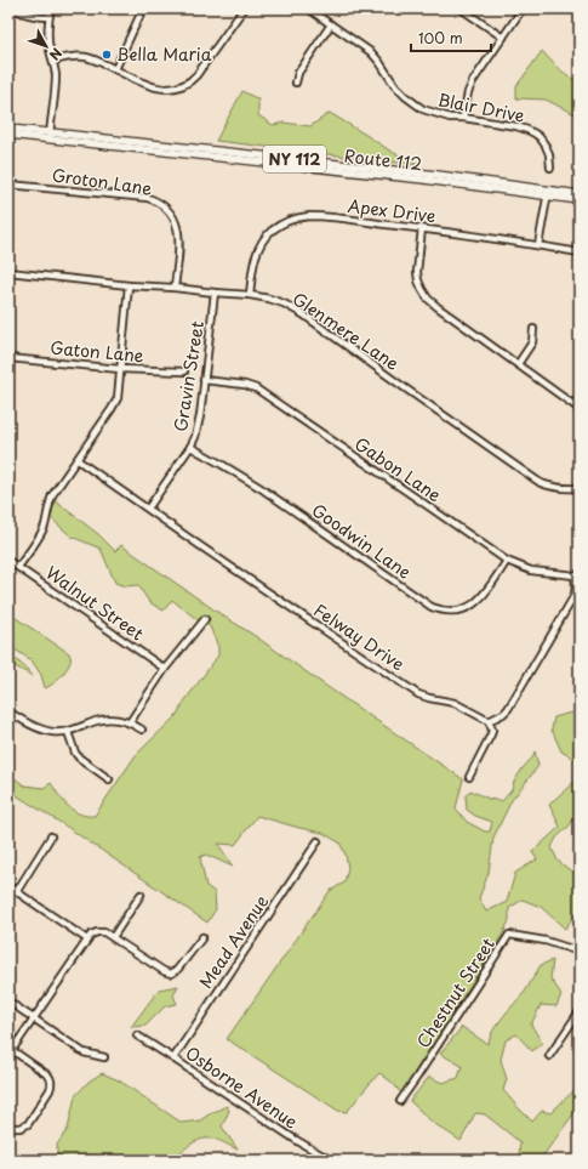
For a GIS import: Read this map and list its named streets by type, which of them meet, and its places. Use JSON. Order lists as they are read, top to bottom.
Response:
{
  "streets": {
    "main road": ["NY 112", "Route 112"],
    "street": [
      "Blair Drive",
      "Groton Lane",
      "Apex Drive",
      "Glenmere Lane",
      "Gaton Lane",
      "Gravin Street",
      "Gabon Lane",
      "Goodwin Lane",
      "Walnut Street",
      "Felway Drive",
      "Mead Avenue",
      "Chestnut Street",
      "Osborne Avenue"
    ]
  },
  "crossings": [
    ["Groton Lane", "Glenmere Lane"],
    ["Apex Drive", "Glenmere Lane"],
    ["Glenmere Lane", "Gravin Street"],
    ["Gravin Street", "Gabon Lane"],
    ["Gravin Street", "Goodwin Lane"],
    ["Gravin Street", "Felway Drive"],
    ["Gabon Lane", "Goodwin Lane"],
    ["Mead Avenue", "Osborne Avenue"]
  ],
  "places": ["Bella Maria"],
  "scale_bar": "100 m",
  "north": "bottom right"
}
